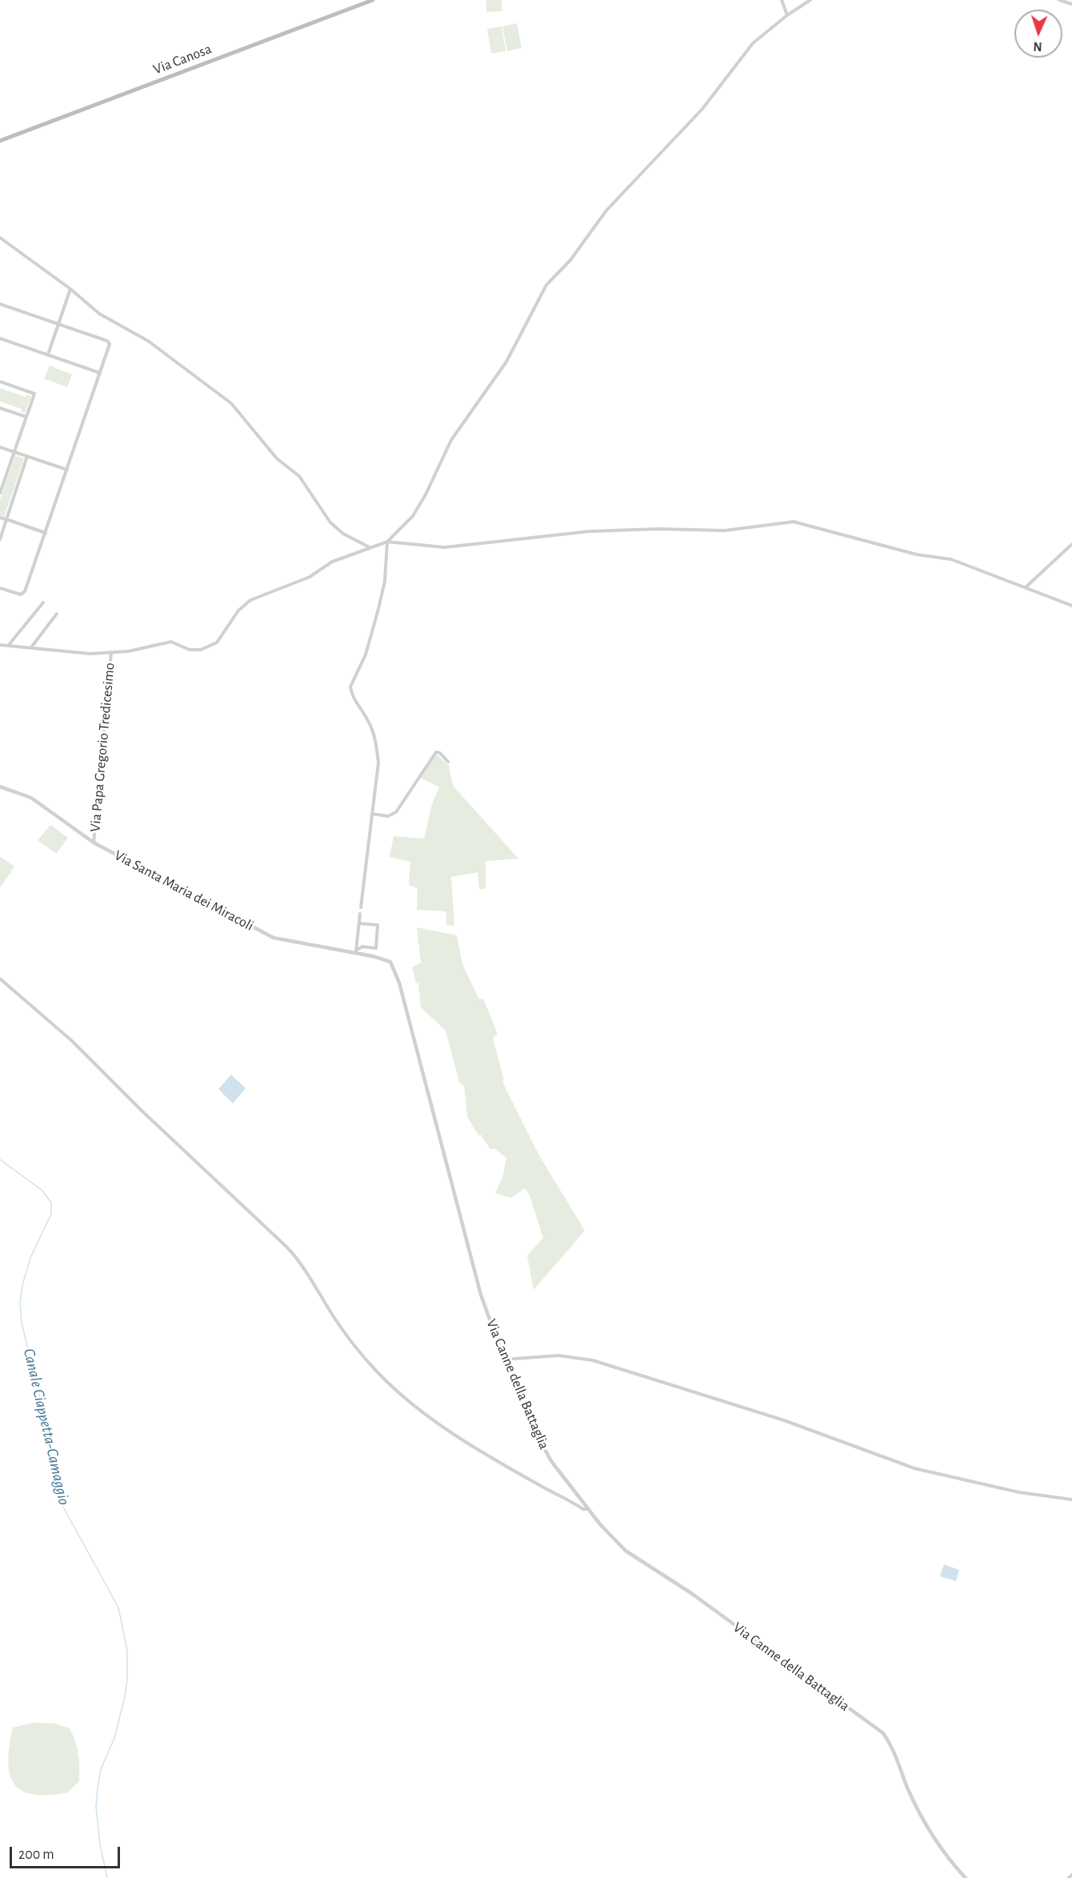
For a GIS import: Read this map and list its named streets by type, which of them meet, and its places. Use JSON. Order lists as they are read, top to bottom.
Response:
{
  "streets": {
    "main road": ["Via Canosa"],
    "street": ["Via Papa Gregorio Tredicesimo", "Via Santa Maria dei Miracoli", "Via Canne della Battaglia"]
  },
  "crossings": [
    ["Via Papa Gregorio Tredicesimo", "Via Santa Maria dei Miracoli"],
    ["Via Santa Maria dei Miracoli", "Via Canne della Battaglia"]
  ],
  "water": ["Canale Ciappetta-Camaggio"],
  "scale_bar": "200 m",
  "north": "bottom"
}
